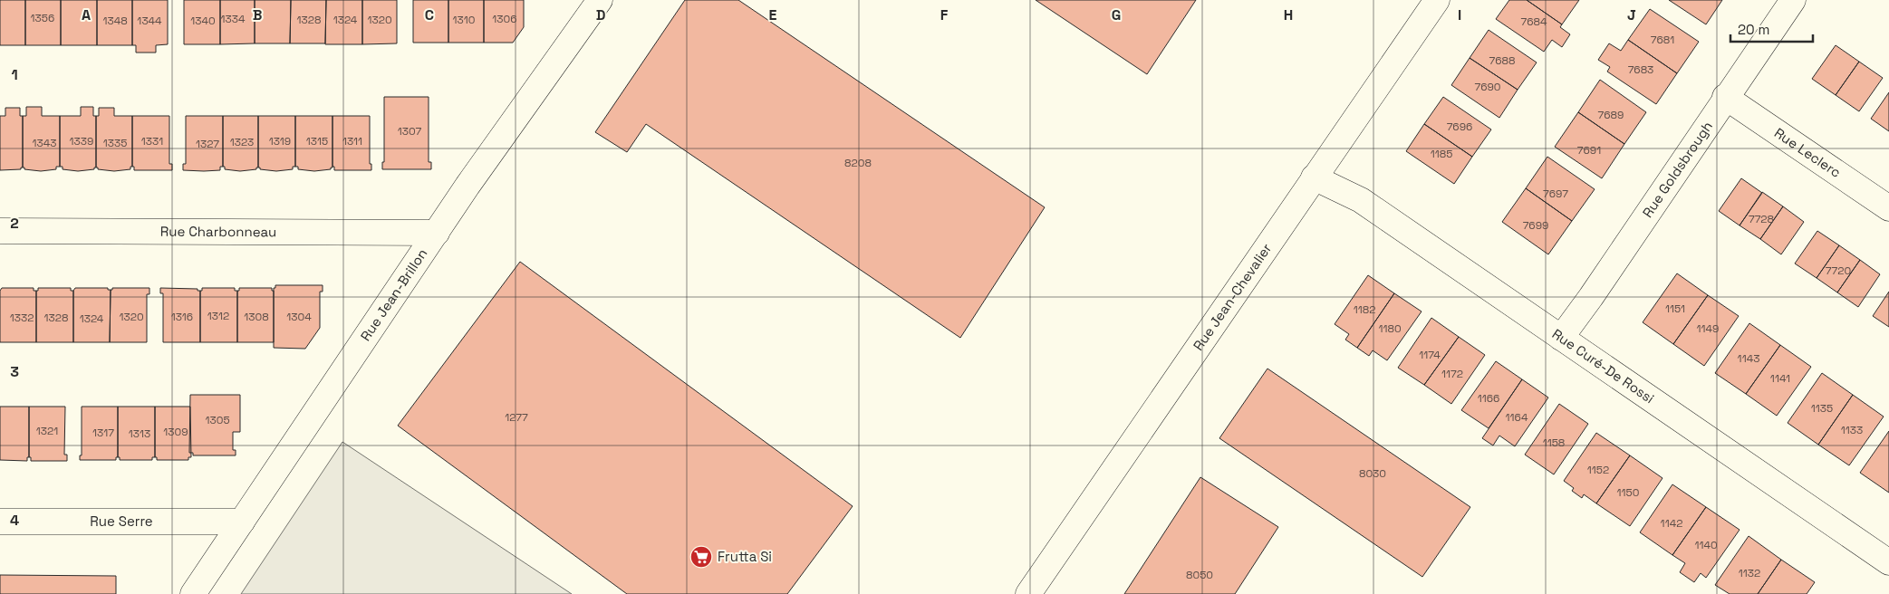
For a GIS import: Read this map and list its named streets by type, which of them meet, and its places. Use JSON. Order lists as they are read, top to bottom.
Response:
{
  "streets": {
    "street": [
      "Rue Leclerc",
      "Rue Goldsbrough",
      "Rue Charbonneau",
      "Rue Jean-Brillon",
      "Rue Jean-Chevalier",
      "Rue Curé-De Rossi",
      "Rue Serre"
    ]
  },
  "crossings": [
    ["Rue Leclerc", "Rue Goldsbrough"],
    ["Rue Goldsbrough", "Rue Curé-De Rossi"],
    ["Rue Charbonneau", "Rue Jean-Brillon"],
    ["Rue Jean-Brillon", "Rue Serre"],
    ["Rue Jean-Chevalier", "Rue Curé-De Rossi"]
  ],
  "places": {
    "supermarket": ["Frutta Si"]
  },
  "house_numbers": [
    "1356",
    "1334",
    "1306",
    "1328",
    "1324",
    "1320",
    "1310",
    "1348",
    "1344",
    "1340",
    "7684",
    "7681",
    "7688",
    "7683",
    "7690",
    "7689",
    "7696",
    "1307",
    "1339",
    "1331",
    "1319",
    "1315",
    "1311",
    "1323",
    "1343",
    "1335",
    "1327",
    "7691",
    "1185",
    "8208",
    "7697",
    "7728",
    "7699",
    "7720",
    "1151",
    "1182",
    "1312",
    "1320",
    "1316",
    "1308",
    "1304",
    "1332",
    "1328",
    "1324",
    "1180",
    "1149",
    "1174",
    "1143",
    "1172",
    "1141",
    "1166",
    "1135",
    "1277",
    "1164",
    "1305",
    "1133",
    "1321",
    "1309",
    "1317",
    "1313",
    "1158",
    "1152",
    "8030",
    "1150",
    "1142",
    "1140",
    "1132",
    "8050"
  ],
  "scale_bar": "20 m",
  "grid": {
    "columns": [
      "A",
      "B",
      "C",
      "D",
      "E",
      "F",
      "G",
      "H",
      "I",
      "J"
    ],
    "rows": [
      "1",
      "2",
      "3",
      "4"
    ]
  }
}
